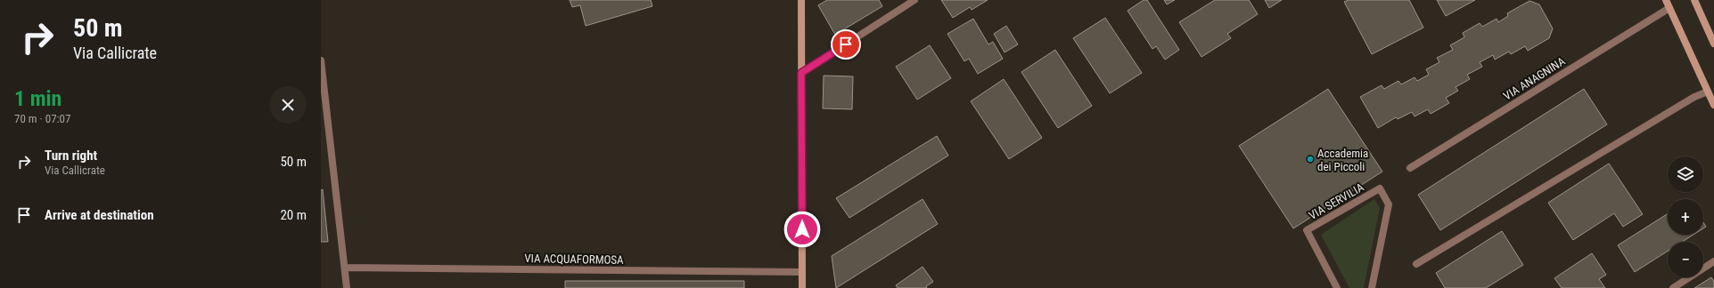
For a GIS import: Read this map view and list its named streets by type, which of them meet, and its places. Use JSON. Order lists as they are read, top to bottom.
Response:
{
  "streets": {
    "street": ["VIA ANAGNINA", "VIA SERVILIA", "VIA ACQUAFORMOSA"]
  },
  "places": ["Accademia dei Piccoli"],
  "page": {
    "turn": ["50 m", "Via Callicrate"],
    "heading": ["1 min", "70 m · 07:07"],
    "list": [
      {
        "name": "Turn right",
        "note": "Via Callicrate",
        "value": "50 m"
      },
      {
        "name": "Arrive at destination",
        "value": "20 m"
      }
    ],
    "map_buttons": ["+", "−"]
  }
}
